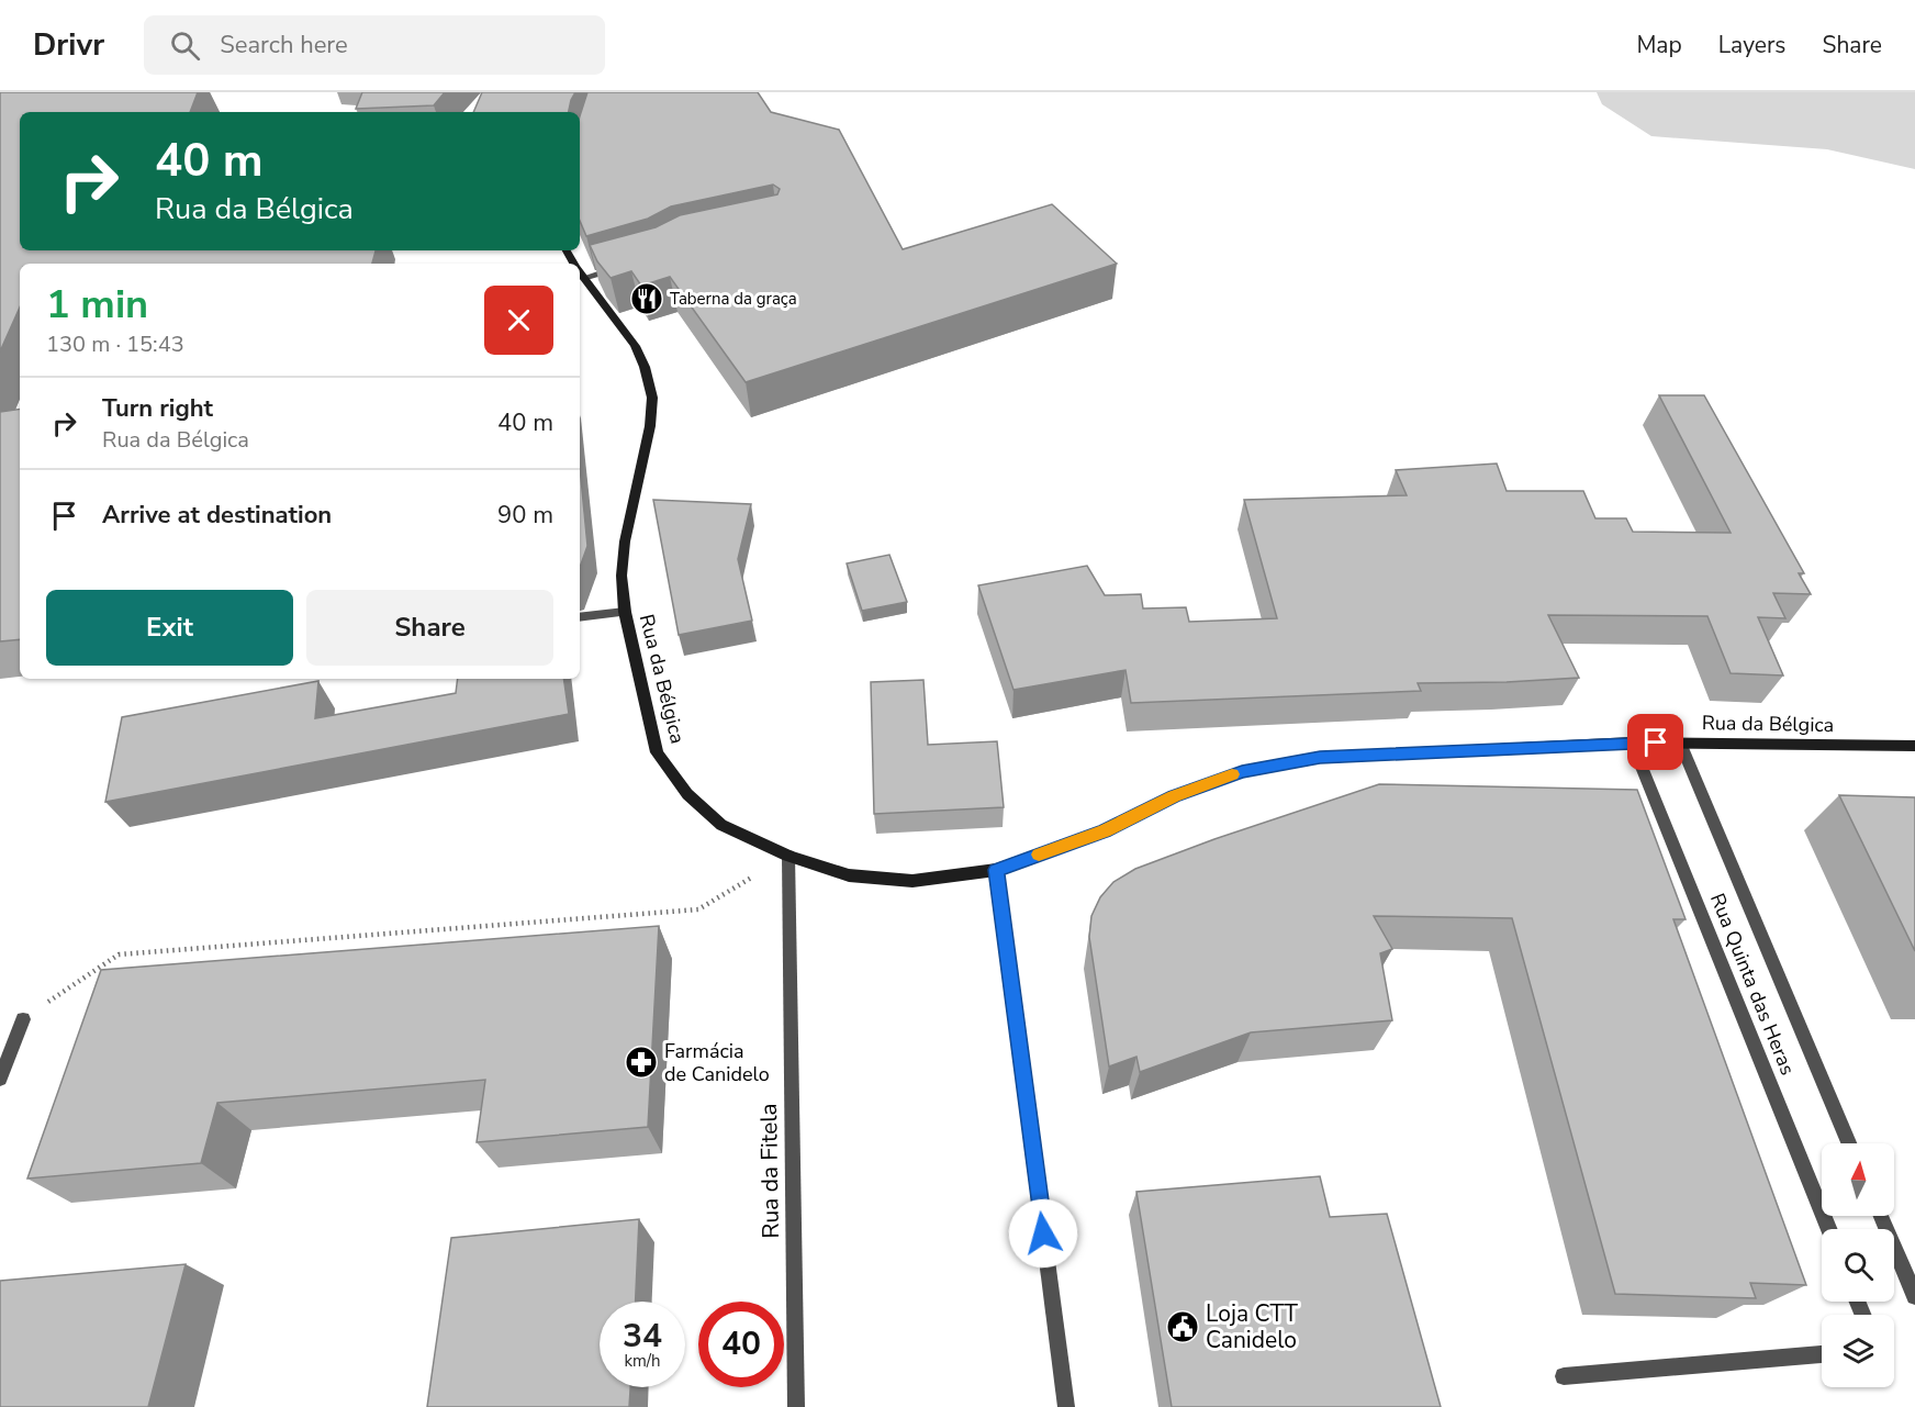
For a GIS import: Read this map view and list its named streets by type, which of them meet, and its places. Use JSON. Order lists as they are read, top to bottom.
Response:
{
  "streets": {
    "main road": ["Rua da Bélgica"],
    "street": ["Rua Quinta das Heras", "Rua da Fitela"]
  },
  "crossings": [
    ["Rua da Bélgica", "Rua Quinta das Heras"],
    ["Rua da Bélgica", "Rua da Fitela"]
  ],
  "places": {
    "restaurant": ["Taberna da graça"],
    "pharmacy": ["Farmácia de Canidelo"],
    "public building": ["Loja CTT Canidelo"]
  },
  "north": "top",
  "page": {
    "header": "Drivr",
    "search": "Search here",
    "nav": ["Map", "Layers", "Share"],
    "turn": ["40 m", "Rua da Bélgica"],
    "heading": ["1 min", "130 m · 15:43"],
    "list": [
      {
        "name": "Turn right",
        "note": "Rua da Bélgica",
        "value": "40 m"
      },
      {
        "name": "Arrive at destination",
        "value": "90 m"
      }
    ],
    "buttons": ["Exit", "Share"],
    "speed": "34 km/h",
    "limit": "40"
  }
}
